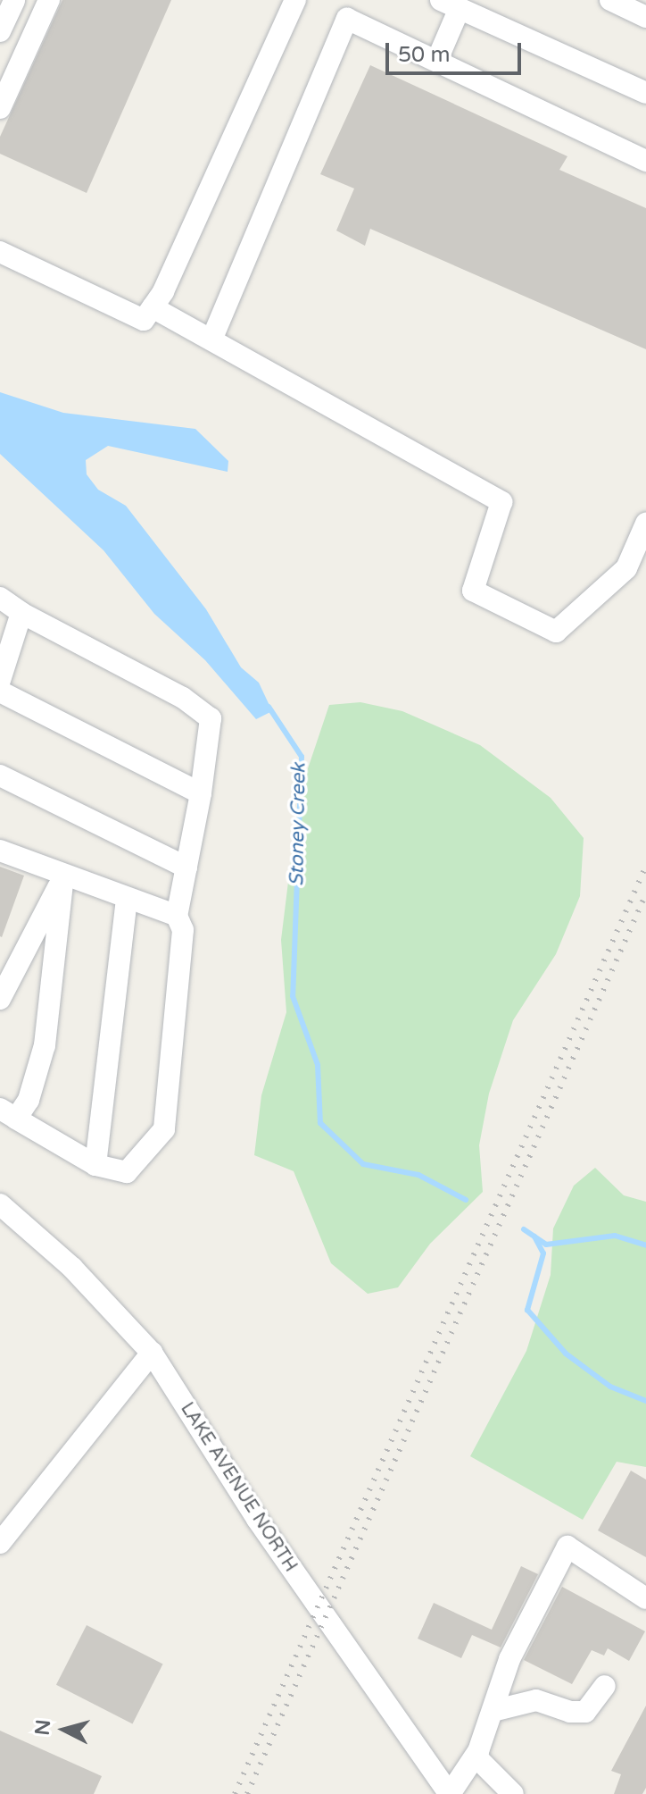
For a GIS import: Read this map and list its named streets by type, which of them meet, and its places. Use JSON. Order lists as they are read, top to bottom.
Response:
{
  "streets": {
    "street": ["LAKE AVENUE NORTH"]
  },
  "water": ["Stoney Creek"],
  "scale_bar": "50 m",
  "north": "left"
}
